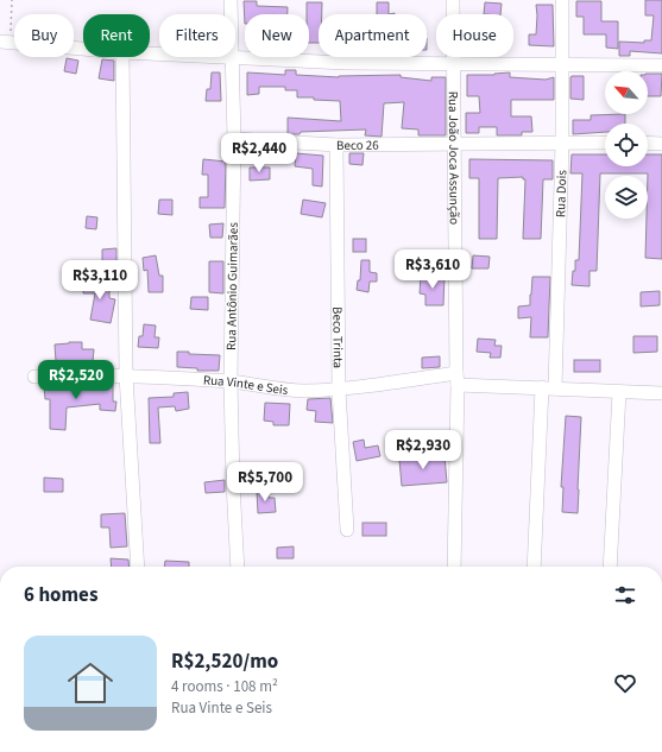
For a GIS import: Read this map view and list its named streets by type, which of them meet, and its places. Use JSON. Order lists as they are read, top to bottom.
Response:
{
  "streets": {
    "street": [
      "Beco 26",
      "Rua João Joca Assunção",
      "Rua Dois",
      "Rua Antônio Guimarães",
      "Beco Trinta",
      "Rua Vinte e Seis"
    ]
  },
  "crossings": [
    ["Beco 26", "Rua João Joca Assunção"],
    ["Beco 26", "Rua Dois"],
    ["Beco 26", "Rua Antônio Guimarães"],
    ["Beco 26", "Beco Trinta"],
    ["Rua João Joca Assunção", "Rua Vinte e Seis"],
    ["Rua Dois", "Rua Vinte e Seis"],
    ["Rua Antônio Guimarães", "Rua Vinte e Seis"],
    ["Beco Trinta", "Rua Vinte e Seis"]
  ],
  "north": "top left",
  "page": {
    "chip": [
      "Buy",
      "Rent",
      "Filters",
      "New",
      "Apartment",
      "House"
    ],
    "price": [
      "R$2,440",
      "R$3,610",
      "R$3,110",
      "R$2,520",
      "R$2,930",
      "R$5,700"
    ],
    "heading": "6 homes",
    "list": [
      {
        "name": "R$2,520/mo",
        "note": "4 rooms · 108 m² · Rua Vinte e Seis"
      }
    ]
  }
}
